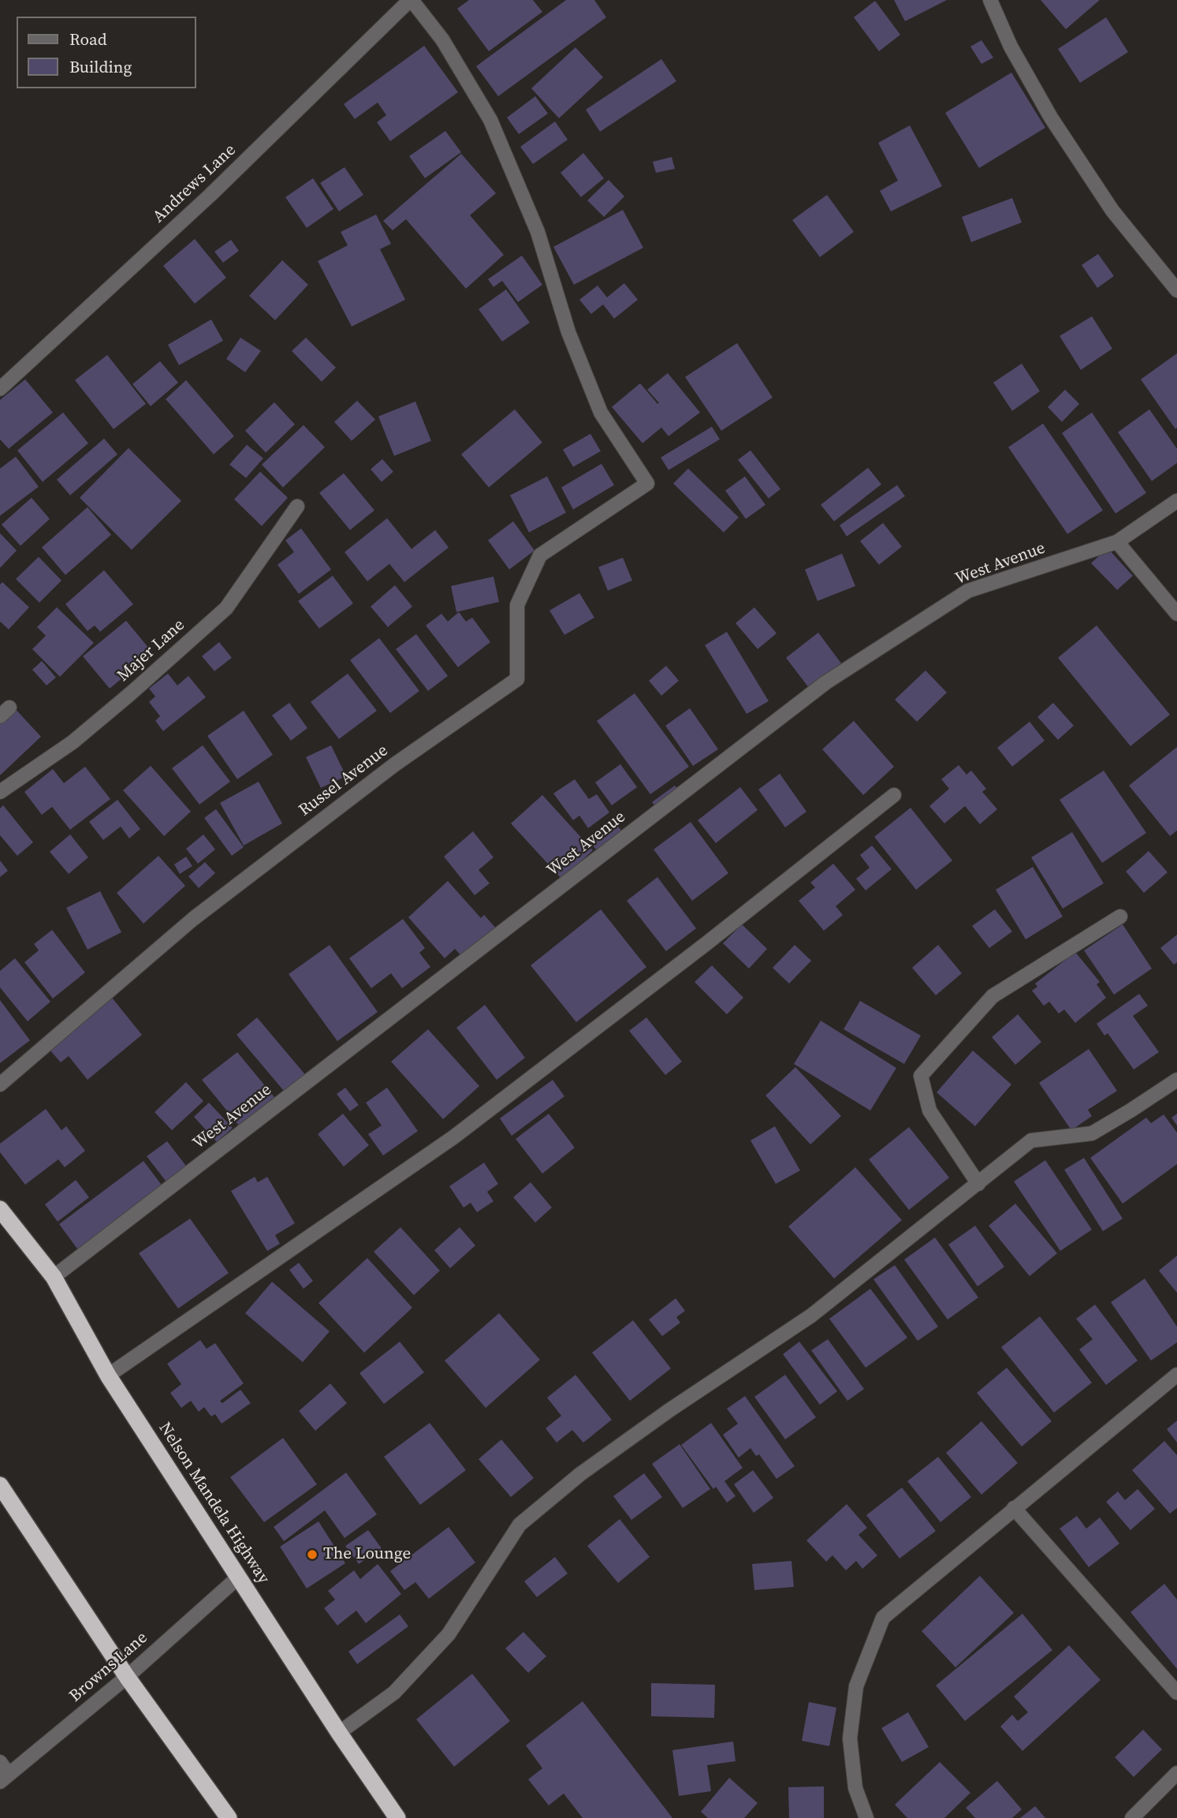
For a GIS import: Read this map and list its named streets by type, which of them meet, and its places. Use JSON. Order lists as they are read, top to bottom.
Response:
{
  "streets": {
    "highway": ["Nelson Mandela Highway"],
    "street": [
      "Andrews Lane",
      "West Avenue",
      "Majer Lane",
      "Russel Avenue",
      "Browns Lane"
    ]
  },
  "crossings": [
    ["Andrews Lane", "Russel Avenue"],
    ["West Avenue", "Nelson Mandela Highway"],
    ["Nelson Mandela Highway", "Browns Lane"]
  ],
  "places": ["The Lounge"],
  "legend": ["Road", "Building"]
}
